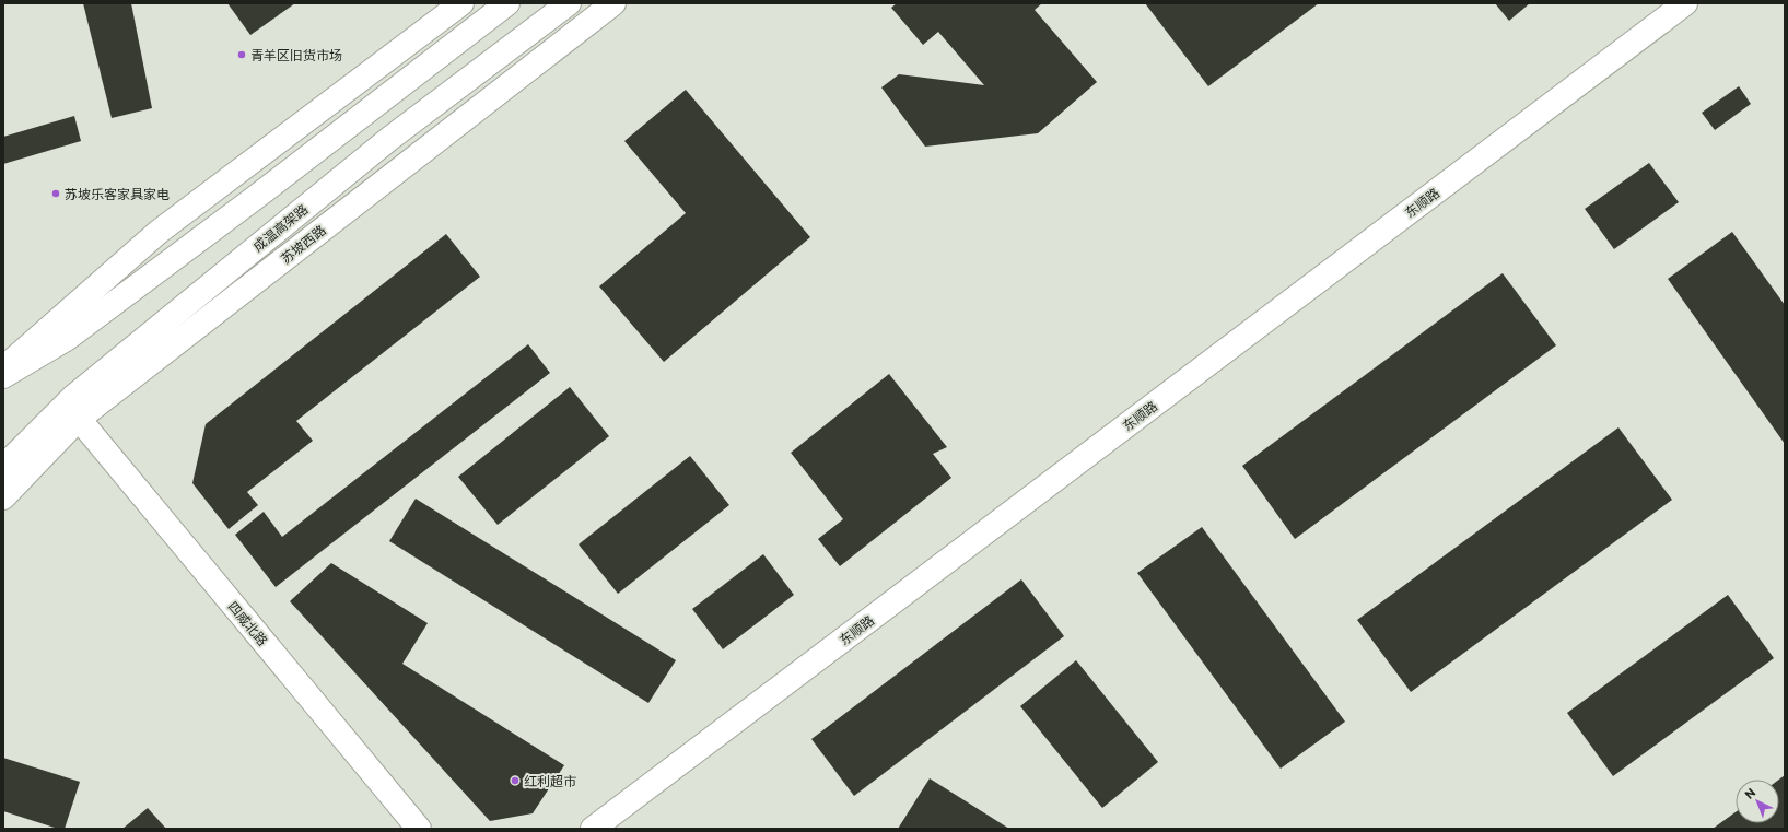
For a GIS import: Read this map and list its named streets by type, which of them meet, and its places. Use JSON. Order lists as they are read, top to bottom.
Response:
{
  "streets": {
    "main road": [
      "东顺路",
      "成温高架路",
      "苏坡西路",
      "四威北路"
    ]
  },
  "crossings": [
    ["苏坡西路", "四威北路"]
  ],
  "places": ["青羊区旧货市场", "苏坡乐客家具家电", "红利超市"],
  "north": "top left"
}
